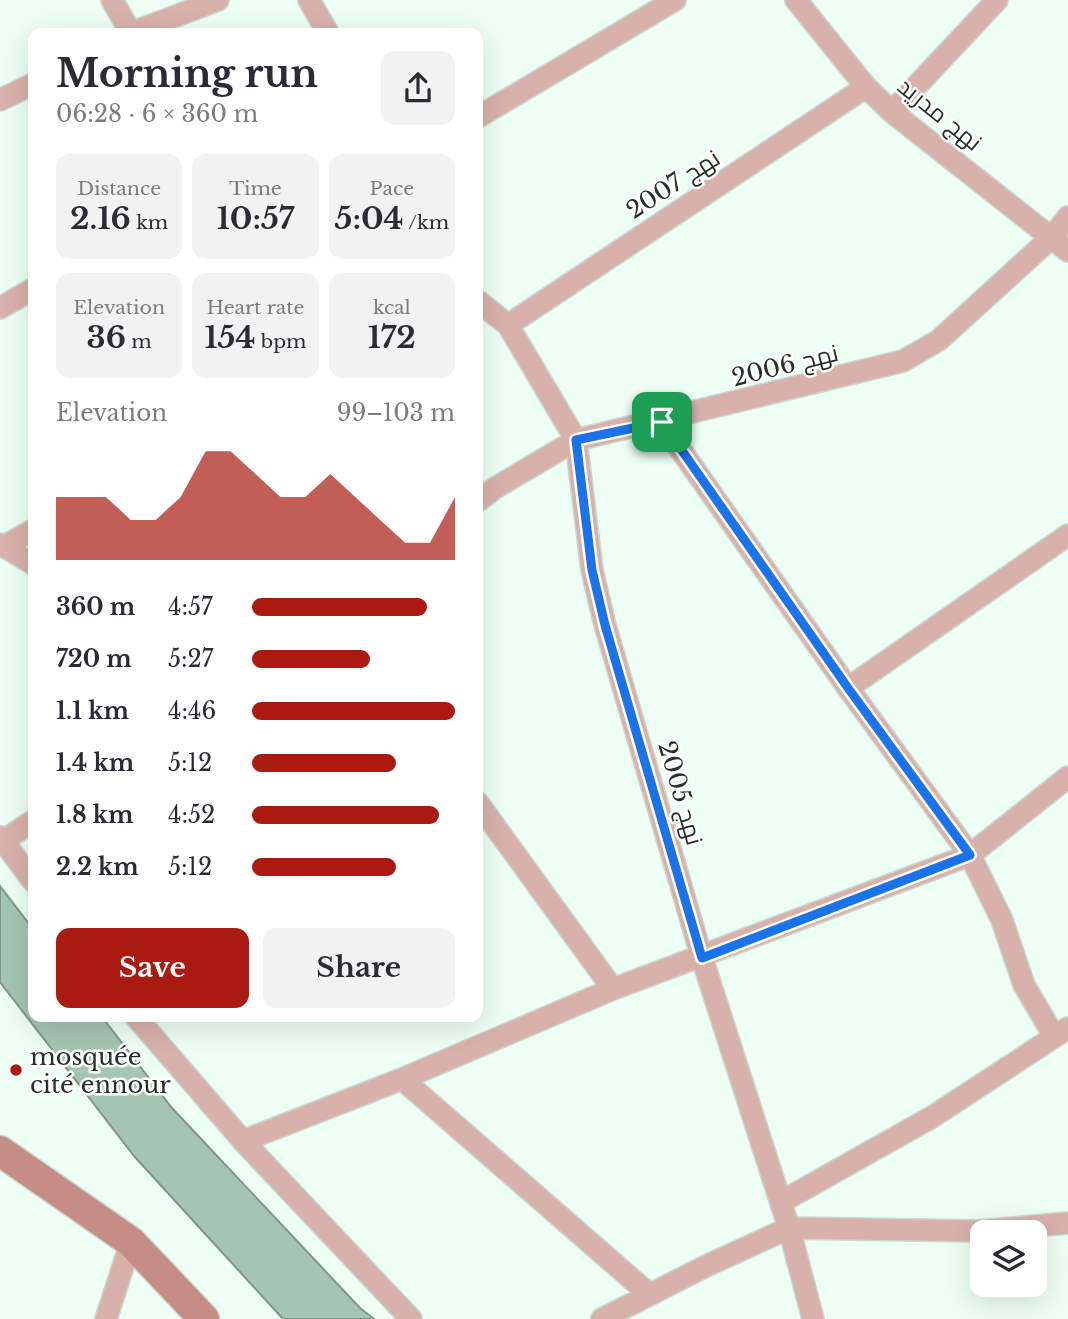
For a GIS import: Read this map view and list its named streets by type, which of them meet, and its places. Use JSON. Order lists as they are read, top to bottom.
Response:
{
  "streets": {
    "street": [
      "نهج مدريد",
      "نهج 2007",
      "نهج 2006",
      "نهج 2005"
    ]
  },
  "crossings": [
    ["نهج مدريد", "نهج 2007"],
    ["نهج مدريد", "نهج 2006"],
    ["نهج 2007", "نهج 2005"],
    ["نهج 2006", "نهج 2005"]
  ],
  "places": ["mosquée cité ennour"],
  "page": {
    "heading": ["Morning run", "06:28 · 6 × 360 m"],
    "stats": [
      ["Distance", "2.16 km"],
      ["Time", "10:57"],
      ["Pace", "5:04 /km"],
      ["Elevation", "36 m"],
      ["Heart rate", "154 bpm"],
      ["kcal", "172"]
    ],
    "chart": ["Elevation", "99–103 m"],
    "list": [
      {
        "name": "360 m",
        "note": "4:57"
      },
      {
        "name": "720 m",
        "note": "5:27"
      },
      {
        "name": "1.1 km",
        "note": "4:46"
      },
      {
        "name": "1.4 km",
        "note": "5:12"
      },
      {
        "name": "1.8 km",
        "note": "4:52"
      },
      {
        "name": "2.2 km",
        "note": "5:12"
      }
    ],
    "buttons": ["Save", "Share"]
  }
}
